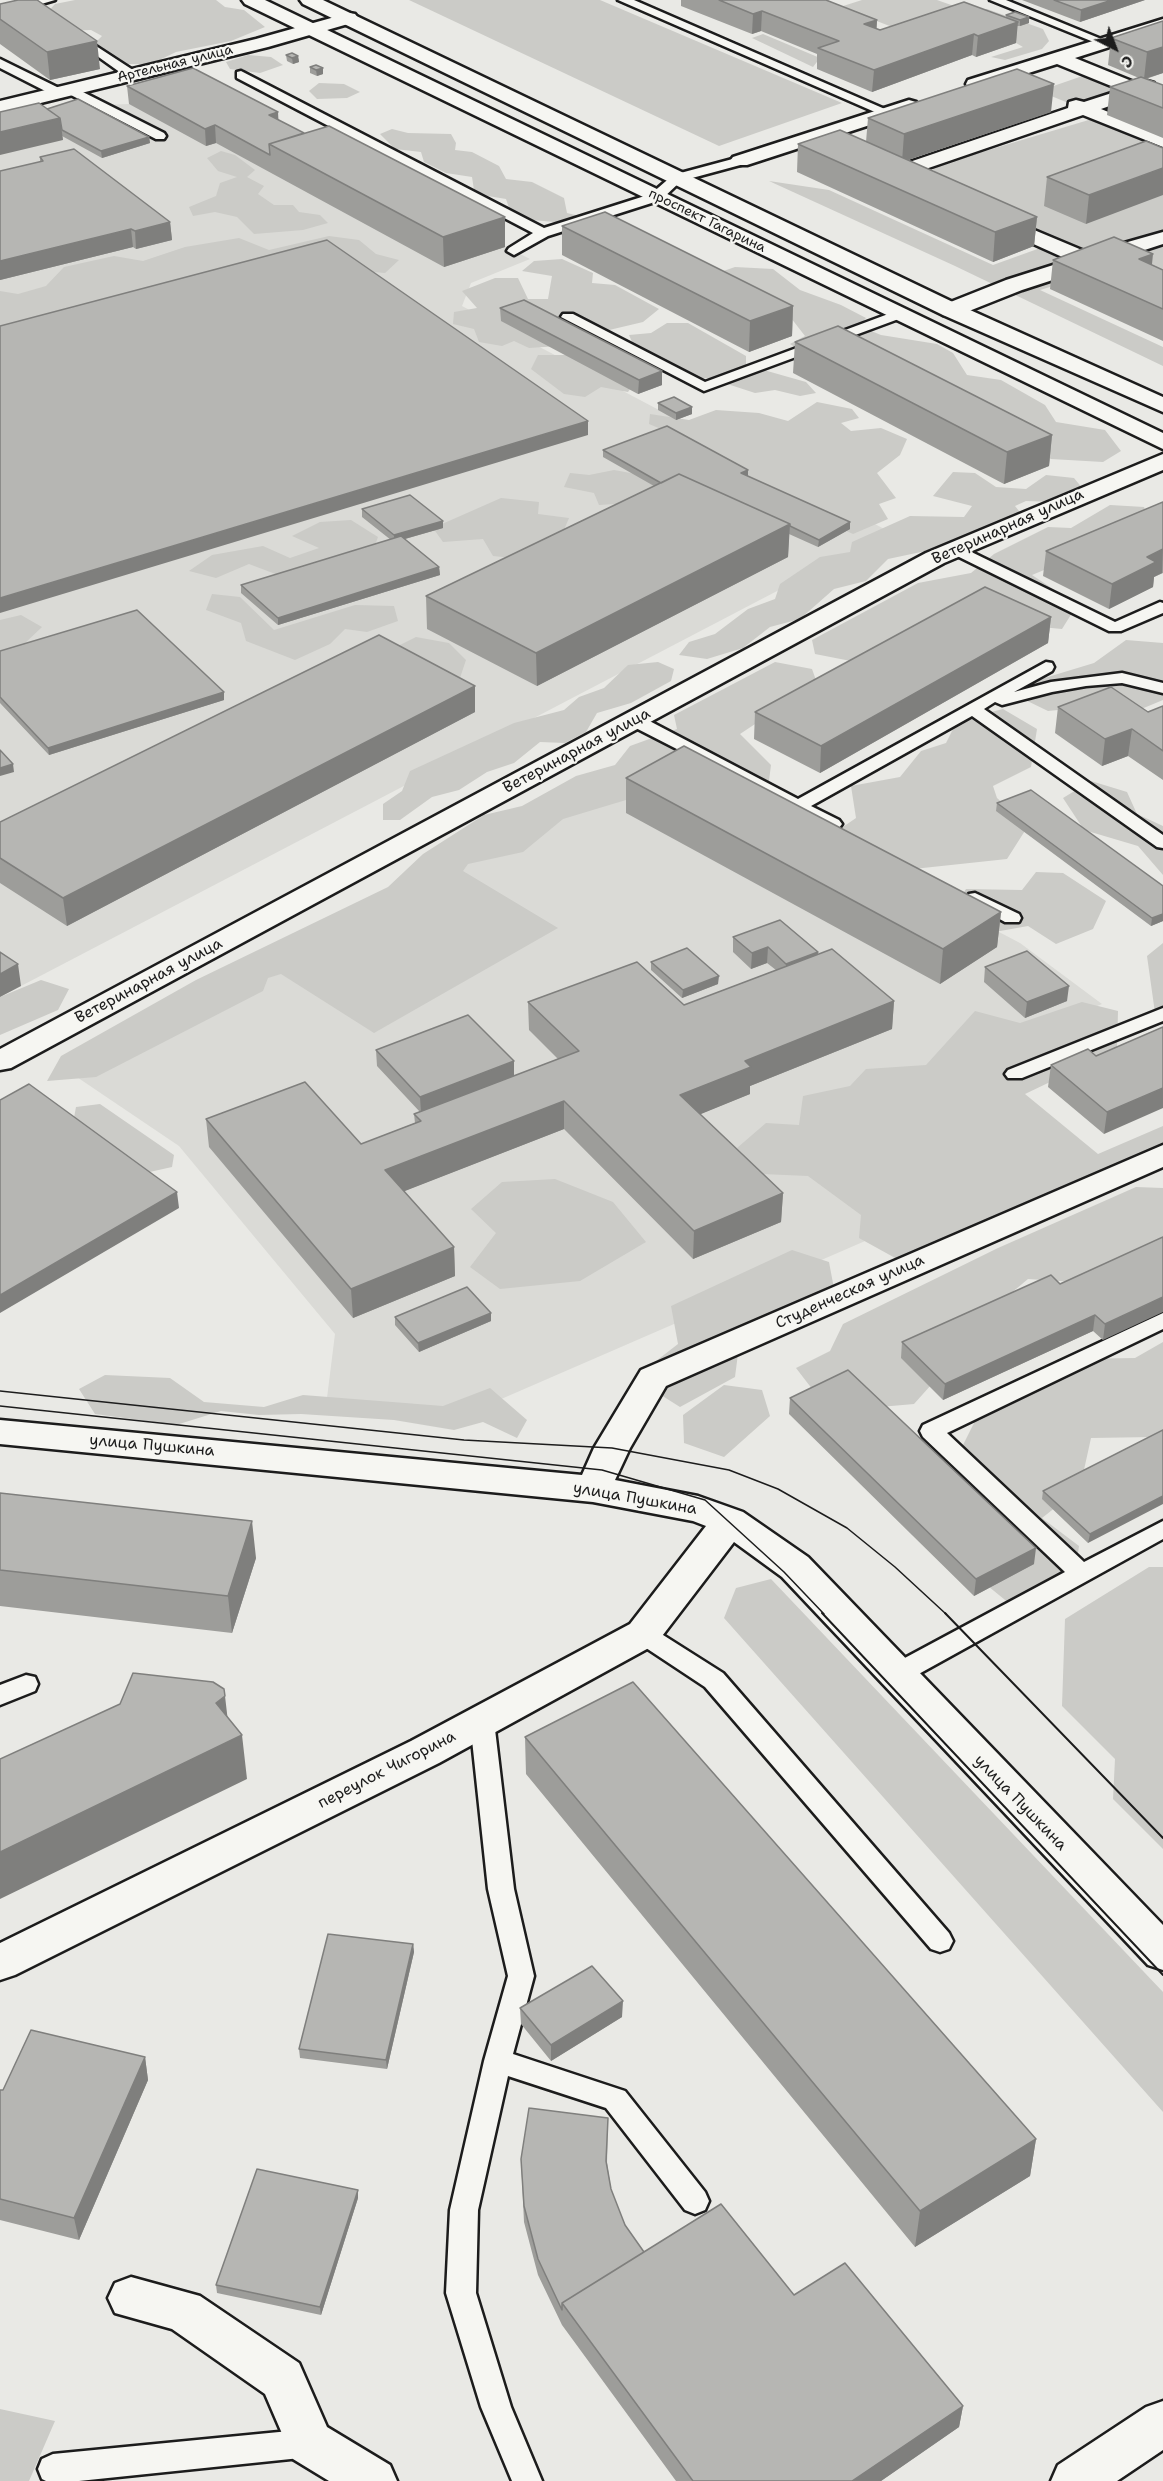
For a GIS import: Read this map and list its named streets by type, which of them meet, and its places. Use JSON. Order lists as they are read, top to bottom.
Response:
{
  "streets": {
    "street": [
      "Артельная улица",
      "проспект Гагарина",
      "Ветеринарная улица",
      "Студенческая улица",
      "улица Пушкина",
      "переулок Чигорина"
    ]
  },
  "crossings": [
    ["Артельная улица", "проспект Гагарина"],
    ["Студенческая улица", "улица Пушкина"],
    ["улица Пушкина", "переулок Чигорина"]
  ],
  "north": "bottom right"
}
